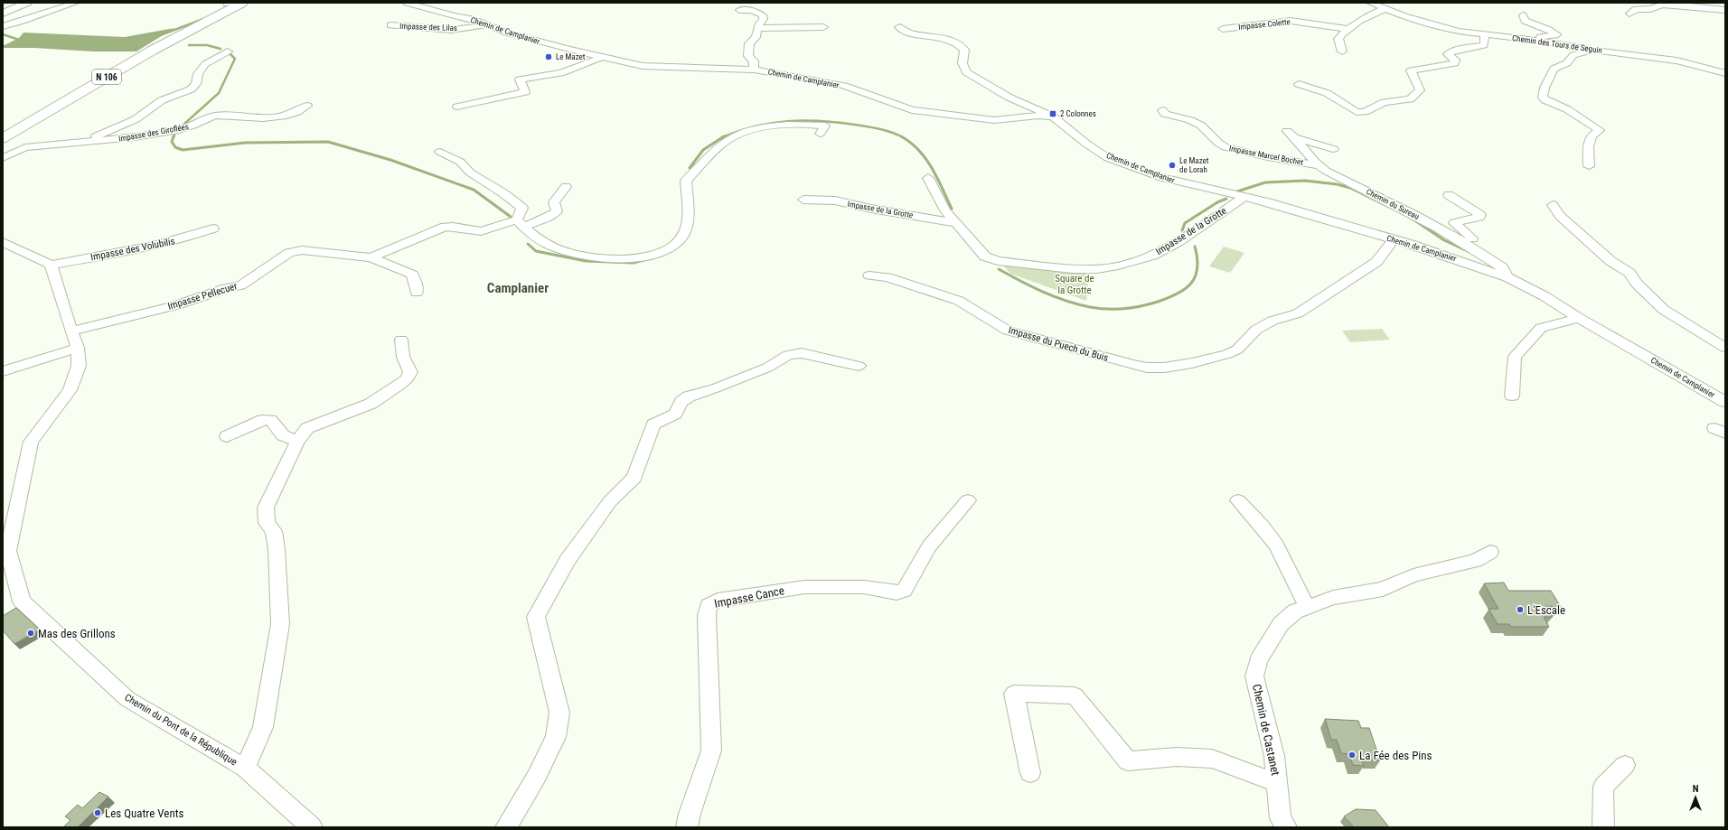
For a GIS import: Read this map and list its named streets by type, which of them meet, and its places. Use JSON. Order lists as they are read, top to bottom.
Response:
{
  "streets": {
    "main road": ["N 106"],
    "street": [
      "Impasse Colette",
      "Impasse des Lilas",
      "Chemin de Camplanier",
      "Chemin des Tours de Seguin",
      "Impasse des Giroflées",
      "Impasse Marcel Bochet",
      "Chemin du Sureau",
      "Impasse de la Grotte",
      "Impasse des Volubilis",
      "Impasse Pellecuer",
      "Impasse du Puech du Buis",
      "Impasse Cance",
      "Chemin du Pont de la République",
      "Chemin de Castanet"
    ]
  },
  "crossings": [
    ["Impasse des Lilas", "Chemin de Camplanier"],
    ["Chemin de Camplanier", "Chemin du Sureau"],
    ["Chemin de Camplanier", "Impasse de la Grotte"],
    ["Chemin de Camplanier", "Impasse du Puech du Buis"],
    ["Impasse Marcel Bochet", "Chemin du Sureau"],
    ["Impasse des Volubilis", "Chemin du Pont de la République"],
    ["Impasse Pellecuer", "Chemin du Pont de la République"]
  ],
  "districts": ["Camplanier"],
  "parks": ["Square de la Grotte"],
  "places": {
    "other": [
      "Le Mazet",
      "Le Mazet de Lorah",
      "L'Escale",
      "Mas des Grillons",
      "La Fée des Pins",
      "Les Quatre Vents"
    ],
    "transit": ["2 Colonnes"]
  },
  "north": "top"
}
